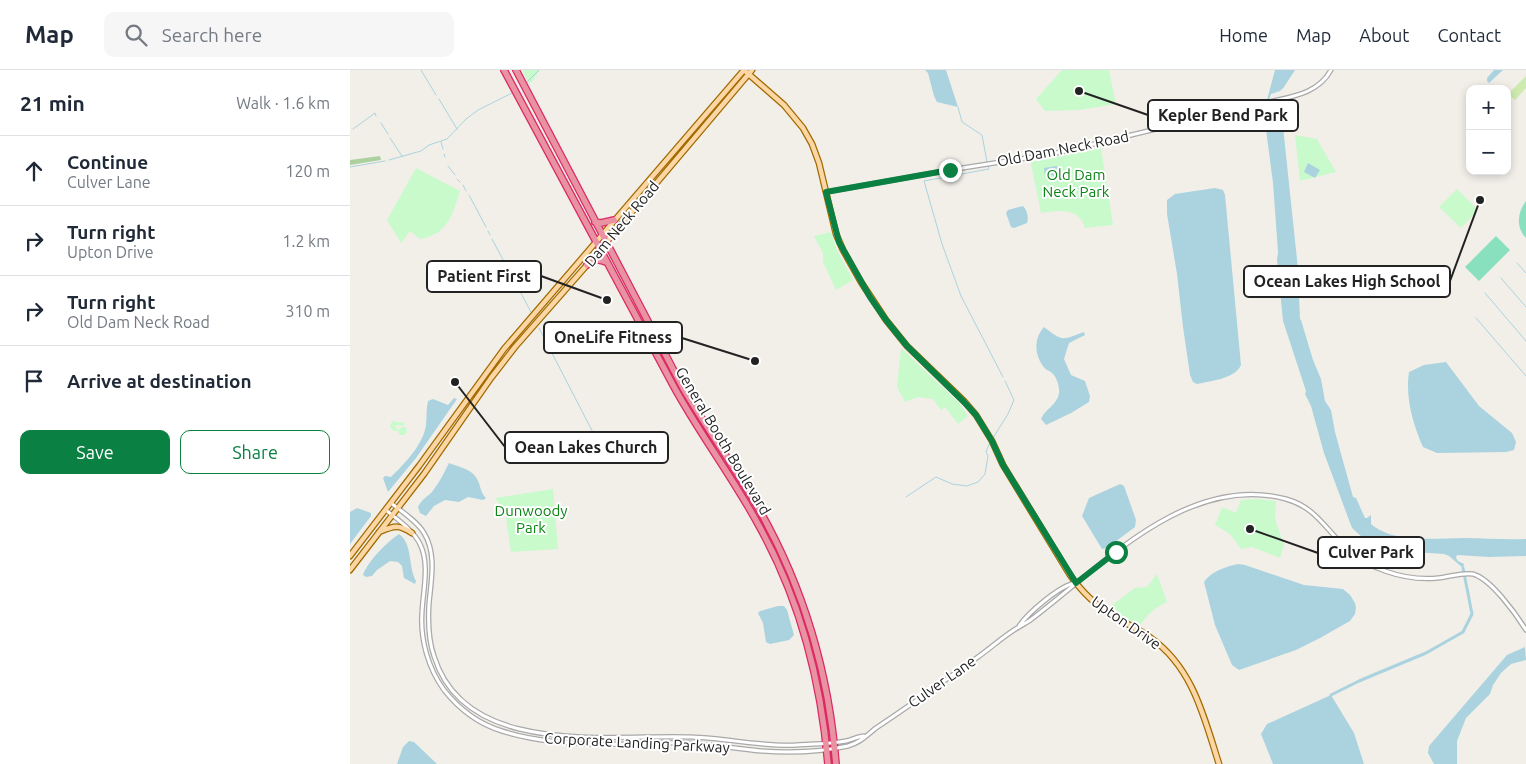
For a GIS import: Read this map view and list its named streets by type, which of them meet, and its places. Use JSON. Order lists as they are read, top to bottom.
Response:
{
  "streets": {
    "highway": ["General Booth Boulevard"],
    "main road": ["Dam Neck Road", "Upton Drive"],
    "street": ["Old Dam Neck Road", "Culver Lane", "Corporate Landing Parkway"]
  },
  "crossings": [
    ["Old Dam Neck Road", "Upton Drive"],
    ["Dam Neck Road", "General Booth Boulevard"],
    ["Dam Neck Road", "Upton Drive"],
    ["Dam Neck Road", "Corporate Landing Parkway"],
    ["General Booth Boulevard", "Culver Lane"],
    ["General Booth Boulevard", "Corporate Landing Parkway"],
    ["Upton Drive", "Culver Lane"],
    ["Culver Lane", "Corporate Landing Parkway"]
  ],
  "parks": ["Old Dam Neck Park", "Dunwoody Park"],
  "places": [
    "Kepler Bend Park",
    "Ocean Lakes High School",
    "Patient First",
    "OneLife Fitness",
    "Oean Lakes Church",
    "Culver Park"
  ],
  "page": {
    "header": "Map",
    "search": "Search here",
    "nav": [
      "Home",
      "Map",
      "About",
      "Contact"
    ],
    "heading": ["21 min", "Walk · 1.6 km"],
    "map_buttons": ["+", "−"],
    "list": [
      ["Continue", "Culver Lane", "120 m"],
      ["Turn right", "Upton Drive", "1.2 km"],
      ["Turn right", "Old Dam Neck Road", "310 m"],
      "Arrive at destination"
    ],
    "buttons": ["Save", "Share"]
  }
}
